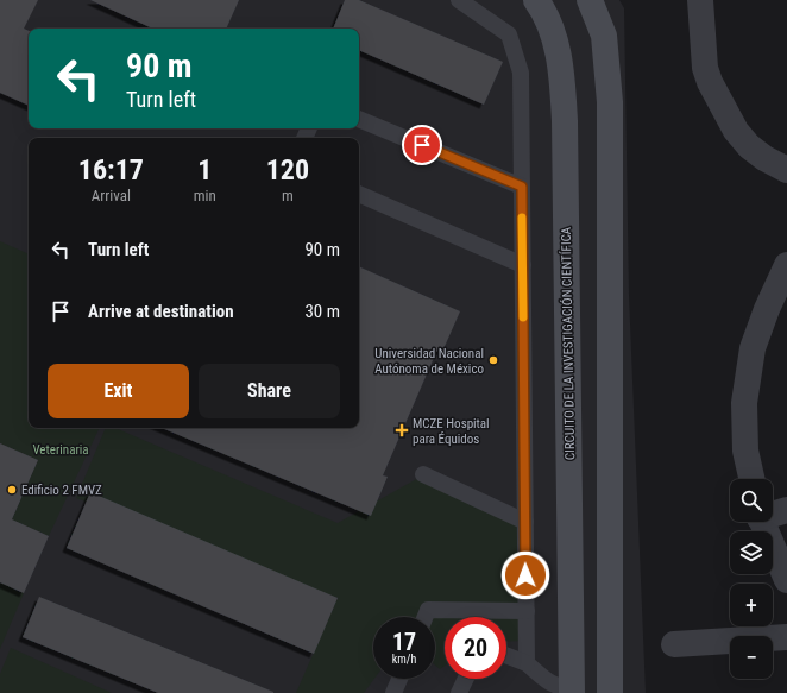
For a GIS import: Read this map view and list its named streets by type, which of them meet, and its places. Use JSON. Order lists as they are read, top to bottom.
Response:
{
  "streets": {
    "street": ["CIRCUITO DE LA INVESTIGACIÓN CIENTÍFICA"]
  },
  "parks": ["Veterinaria"],
  "places": {
    "other": ["Universidad Nacional Autónoma de México", "Edificio 2 FMVZ"],
    "health": ["MCZE Hospital para Équidos"]
  },
  "page": {
    "turn": ["90 m", "Turn left"],
    "eta": [
      "16:17",
      "Arrival",
      "1",
      "min",
      "120",
      "m"
    ],
    "list": [
      {
        "name": "Turn left",
        "value": "90 m"
      },
      {
        "name": "Arrive at destination",
        "value": "30 m"
      }
    ],
    "buttons": ["Exit", "Share"],
    "map_buttons": ["+", "−"],
    "speed": "17 km/h",
    "limit": "20"
  }
}
